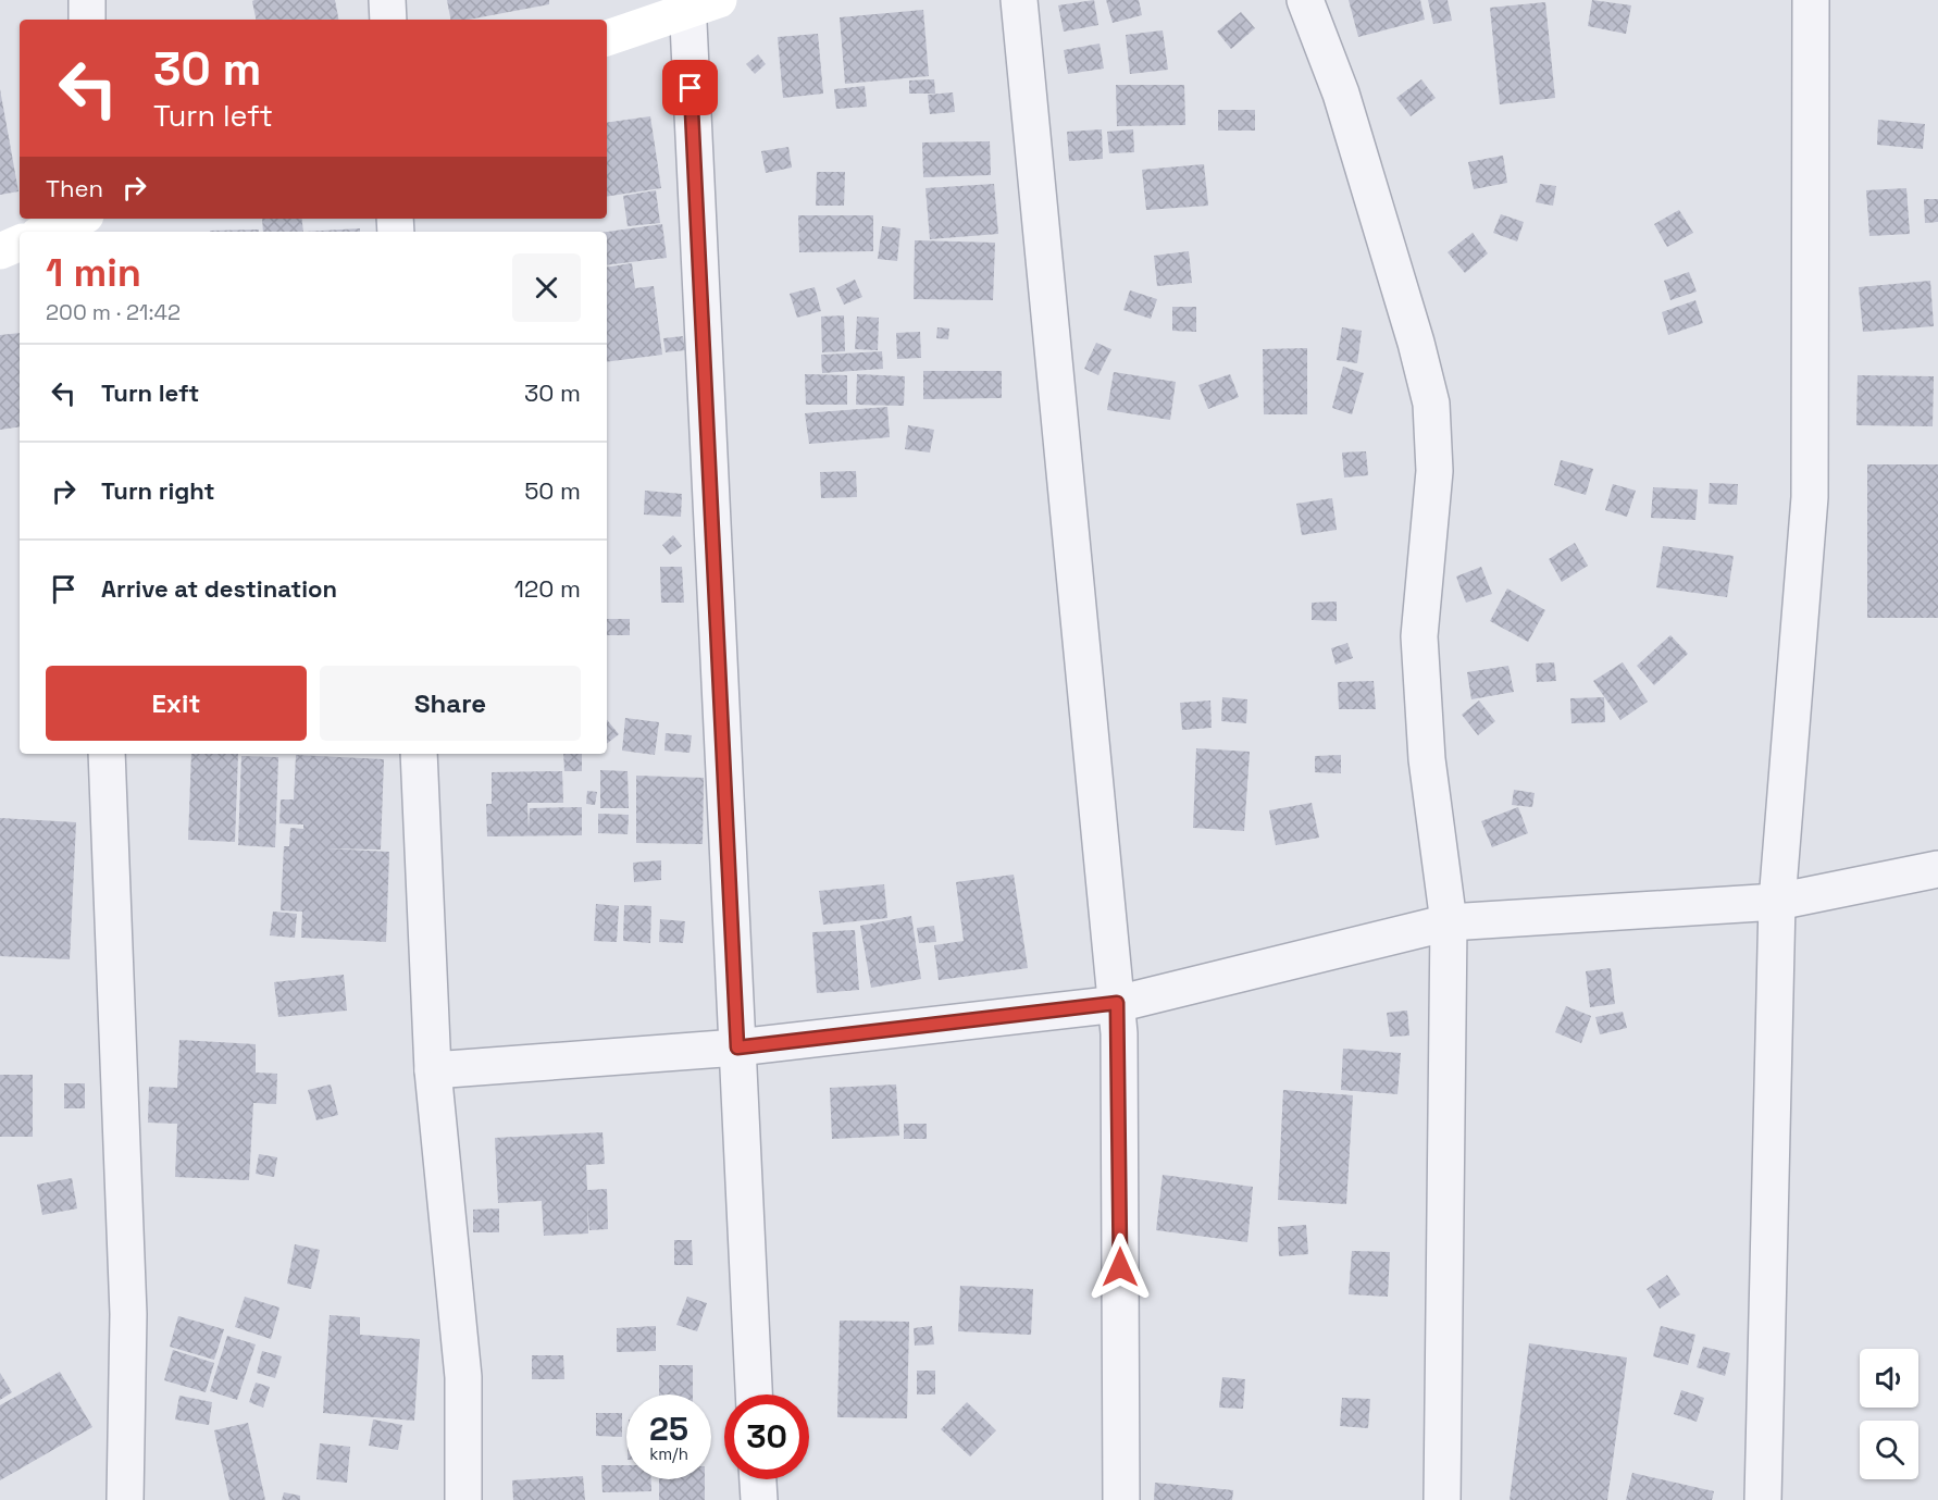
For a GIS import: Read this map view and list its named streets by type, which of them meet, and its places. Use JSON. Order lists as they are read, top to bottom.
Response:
{
  "page": {
    "turn": ["30 m", "Turn left"],
    "then": "Then",
    "heading": ["1 min", "200 m · 21:42"],
    "list": [
      {
        "name": "Turn left",
        "value": "30 m"
      },
      {
        "name": "Turn right",
        "value": "50 m"
      },
      {
        "name": "Arrive at destination",
        "value": "120 m"
      }
    ],
    "buttons": ["Exit", "Share"],
    "speed": "25 km/h",
    "limit": "30"
  }
}
